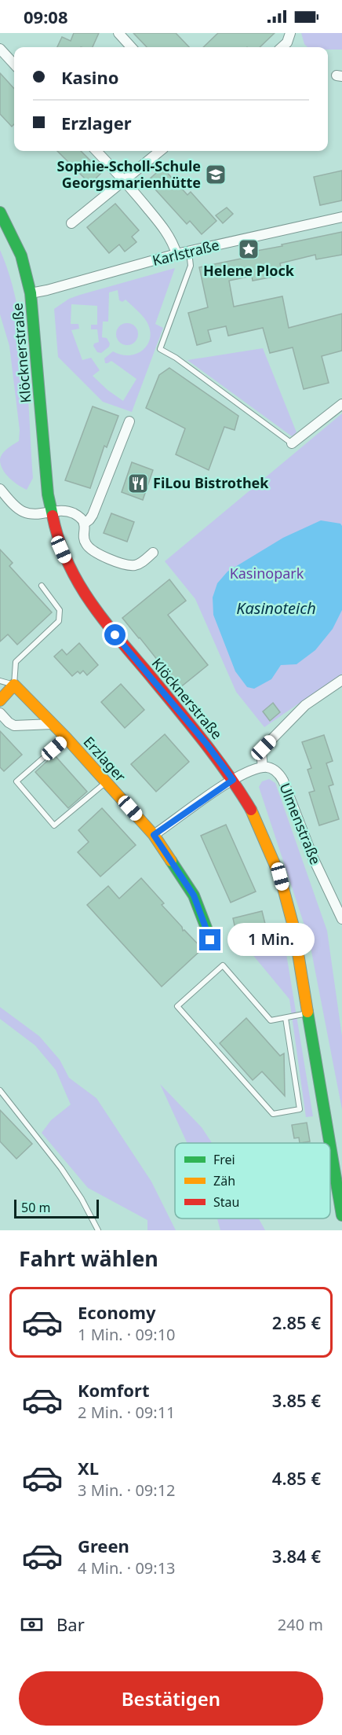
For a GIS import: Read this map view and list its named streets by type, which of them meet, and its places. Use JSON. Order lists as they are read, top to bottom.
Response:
{
  "streets": {
    "main road": ["Klöcknerstraße", "Erzlager"],
    "street": ["Karlstraße", "Ulmenstraße"]
  },
  "crossings": [
    ["Karlstraße", "Klöcknerstraße"]
  ],
  "water": ["Kasinoteich"],
  "parks": ["Kasinopark"],
  "places": {
    "school or university": ["Sophie-Scholl-Schule Georgsmarienhütte"],
    "place": ["Helene Plock"],
    "restaurant": ["FiLou Bistrothek"]
  },
  "legend": ["Frei", "Zäh", "Stau"],
  "scale_bar": "50 m",
  "page": {
    "status": "09:08",
    "banner": ["Kasino", "Erzlager"],
    "bubble": "1 Min.",
    "scale": "50 m",
    "heading": "Fahrt wählen",
    "list": [
      {
        "name": "Economy",
        "note": "1 Min. · 09:10",
        "value": "2.85 €"
      },
      {
        "name": "Komfort",
        "note": "2 Min. · 09:11",
        "value": "3.85 €"
      },
      {
        "name": "XL",
        "note": "3 Min. · 09:12",
        "value": "4.85 €"
      },
      {
        "name": "Green",
        "note": "4 Min. · 09:13",
        "value": "3.84 €"
      }
    ],
    "pay": ["Bar", "240 m"],
    "buttons": "Bestätigen"
  }
}
